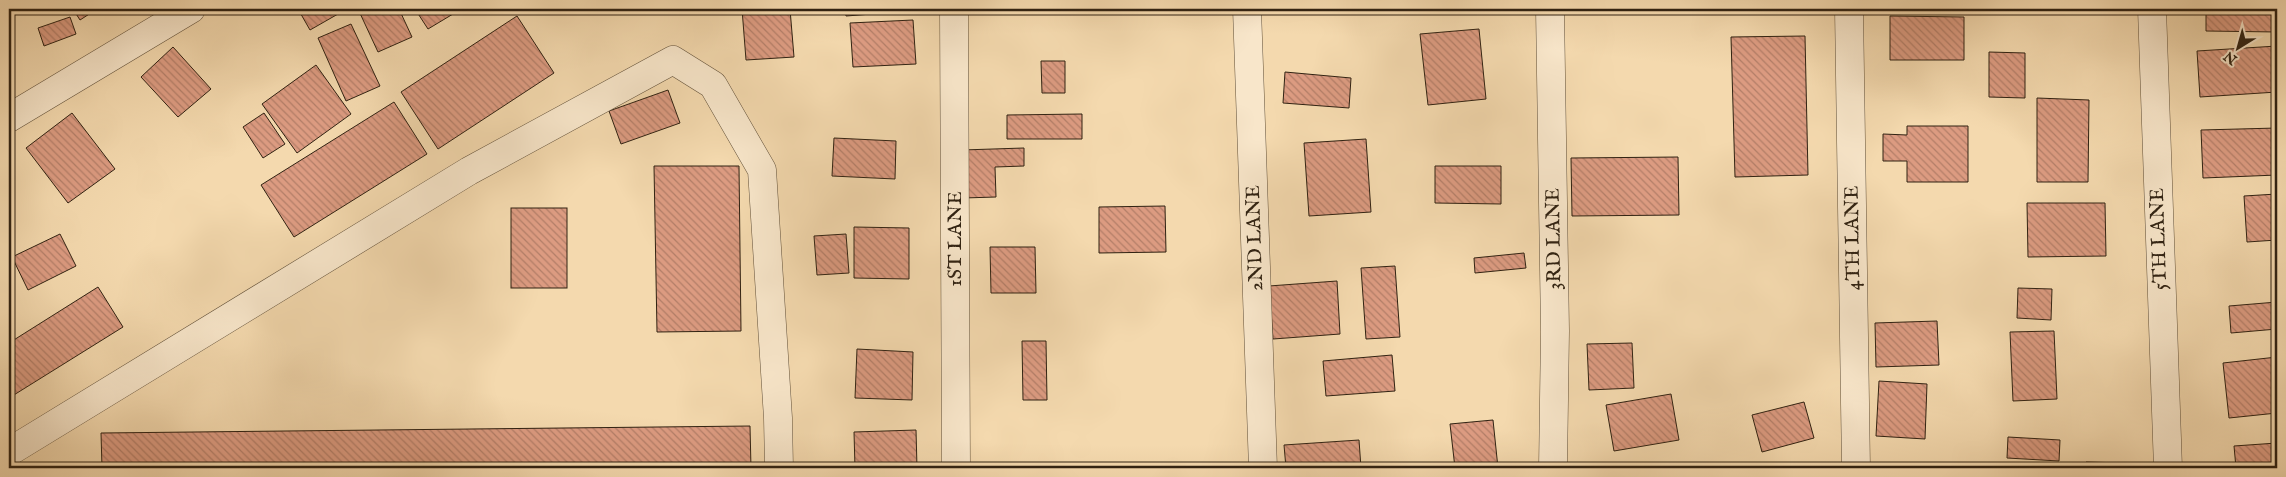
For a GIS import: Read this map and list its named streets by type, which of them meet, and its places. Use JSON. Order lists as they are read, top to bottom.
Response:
{
  "streets": {
    "street": [
      "2ND LANE",
      "4TH LANE",
      "1ST LANE",
      "3RD LANE",
      "5TH LANE"
    ]
  },
  "north": "bottom left"
}
